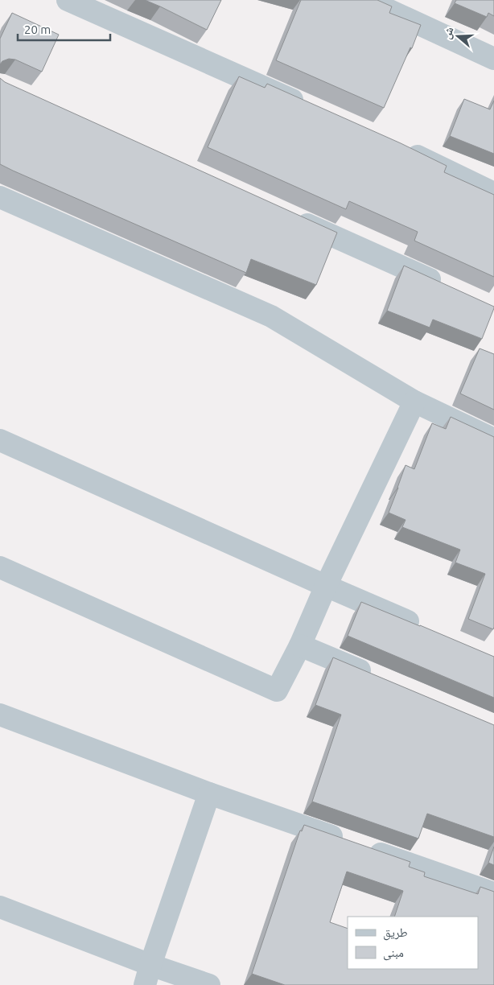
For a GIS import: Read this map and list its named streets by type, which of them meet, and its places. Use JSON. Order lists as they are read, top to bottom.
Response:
{
  "legend": ["طريق", "مبنى"],
  "scale_bar": "20 m",
  "north": "left"
}
